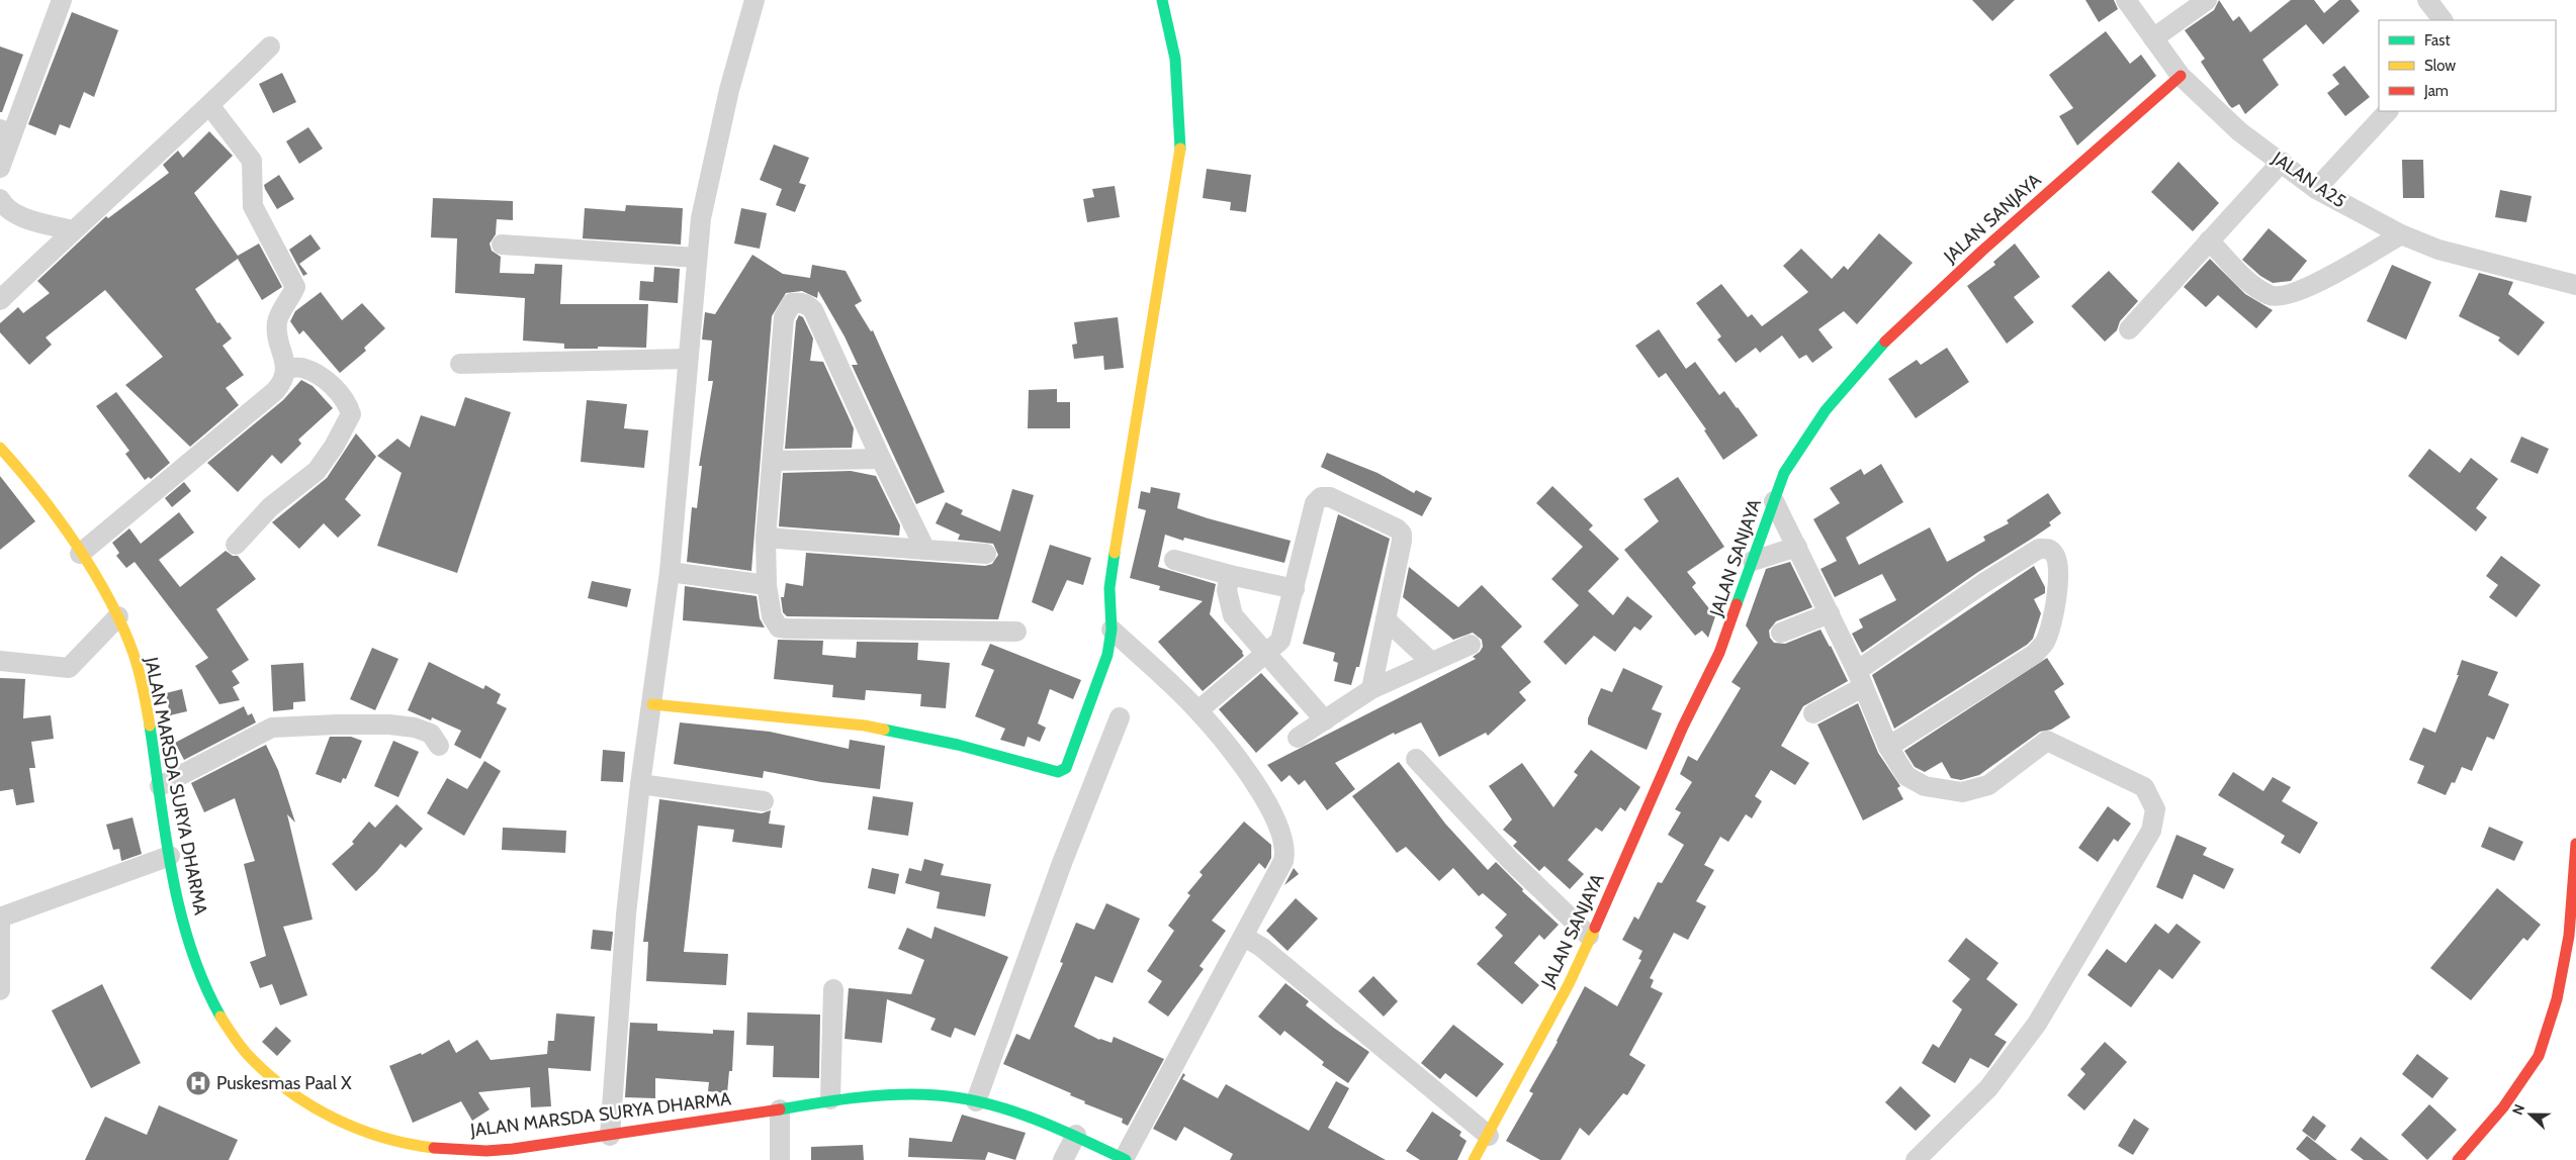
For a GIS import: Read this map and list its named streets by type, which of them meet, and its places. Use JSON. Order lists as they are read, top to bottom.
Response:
{
  "streets": {
    "main road": ["JALAN SANJAYA", "JALAN MARSDA SURYA DHARMA"],
    "street": ["JALAN A25"]
  },
  "crossings": [
    ["JALAN A25", "JALAN SANJAYA"]
  ],
  "places": {
    "hospital": ["Puskesmas Paal X"]
  },
  "legend": ["Fast", "Slow", "Jam"],
  "north": "left"
}
